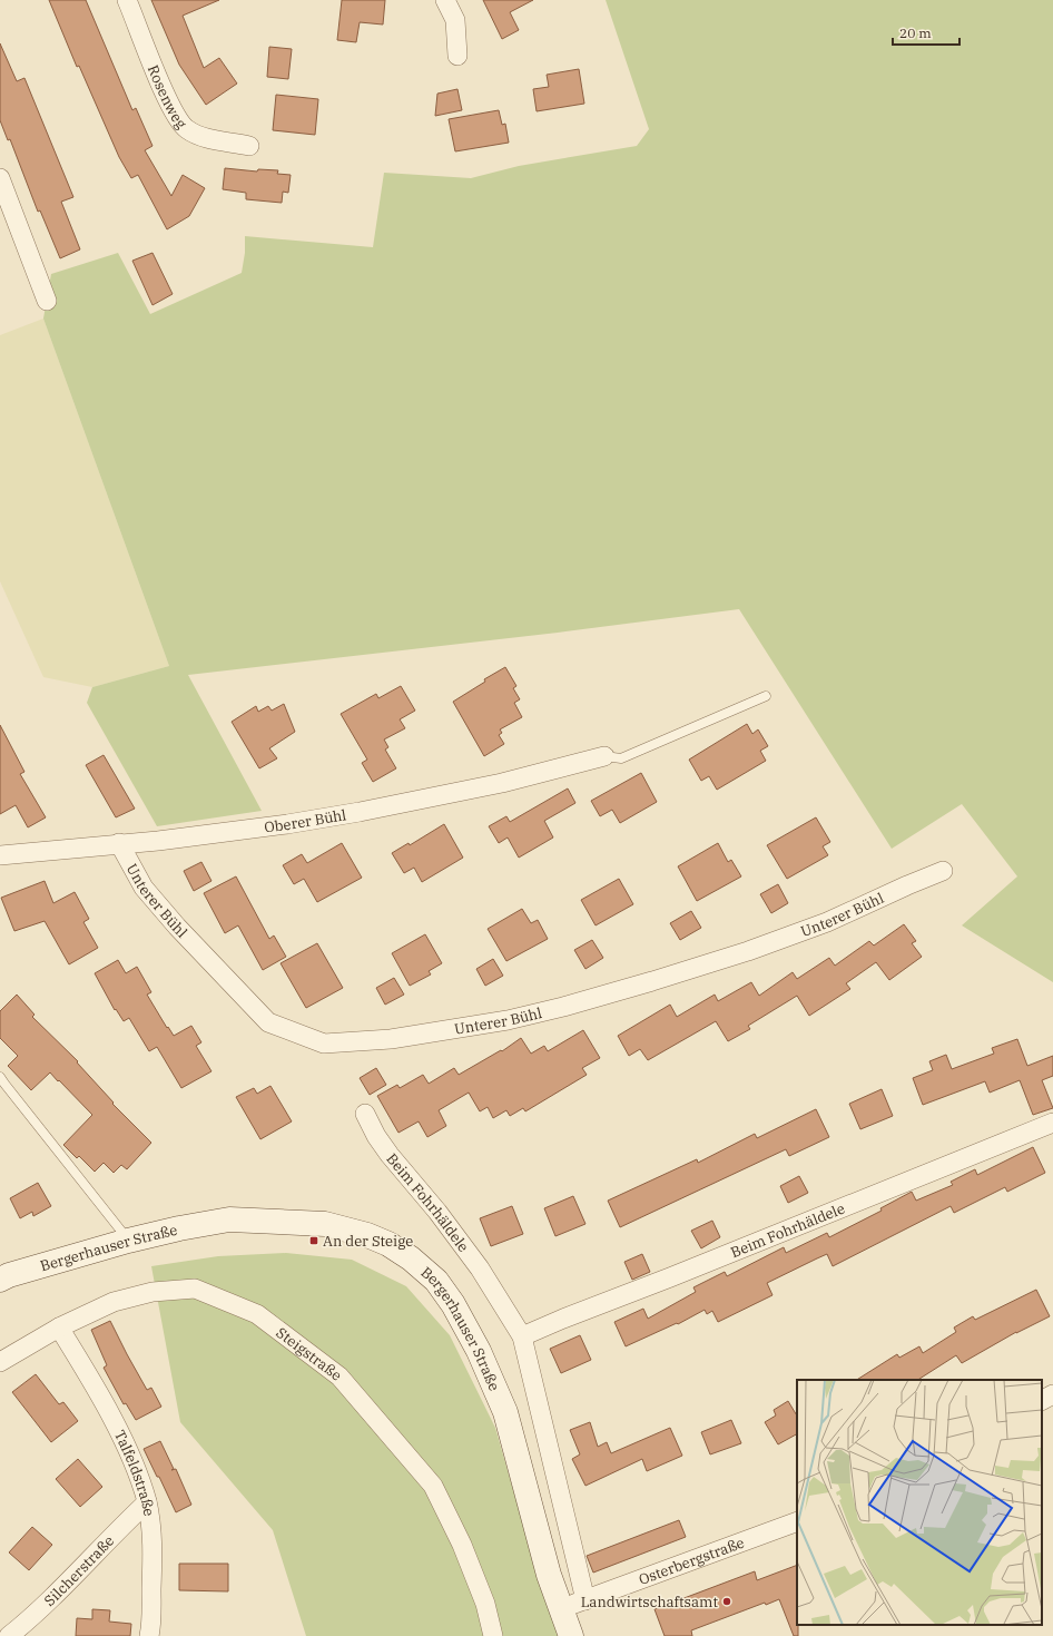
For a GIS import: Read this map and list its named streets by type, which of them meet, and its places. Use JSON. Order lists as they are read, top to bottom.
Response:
{
  "streets": {
    "main road": ["Bergerhauser Straße"],
    "street": [
      "Rosenweg",
      "Oberer Bühl",
      "Unterer Bühl",
      "Beim Fohrhäldele",
      "Steigstraße",
      "Talfeldstraße",
      "Osterbergstraße",
      "Silcherstraße"
    ]
  },
  "crossings": [
    ["Oberer Bühl", "Unterer Bühl"],
    ["Beim Fohrhäldele", "Osterbergstraße"],
    ["Bergerhauser Straße", "Osterbergstraße"],
    ["Steigstraße", "Talfeldstraße"],
    ["Talfeldstraße", "Silcherstraße"]
  ],
  "places": {
    "transit": ["An der Steige"],
    "other": ["Landwirtschaftsamt"]
  },
  "scale_bar": "20 m"
}
